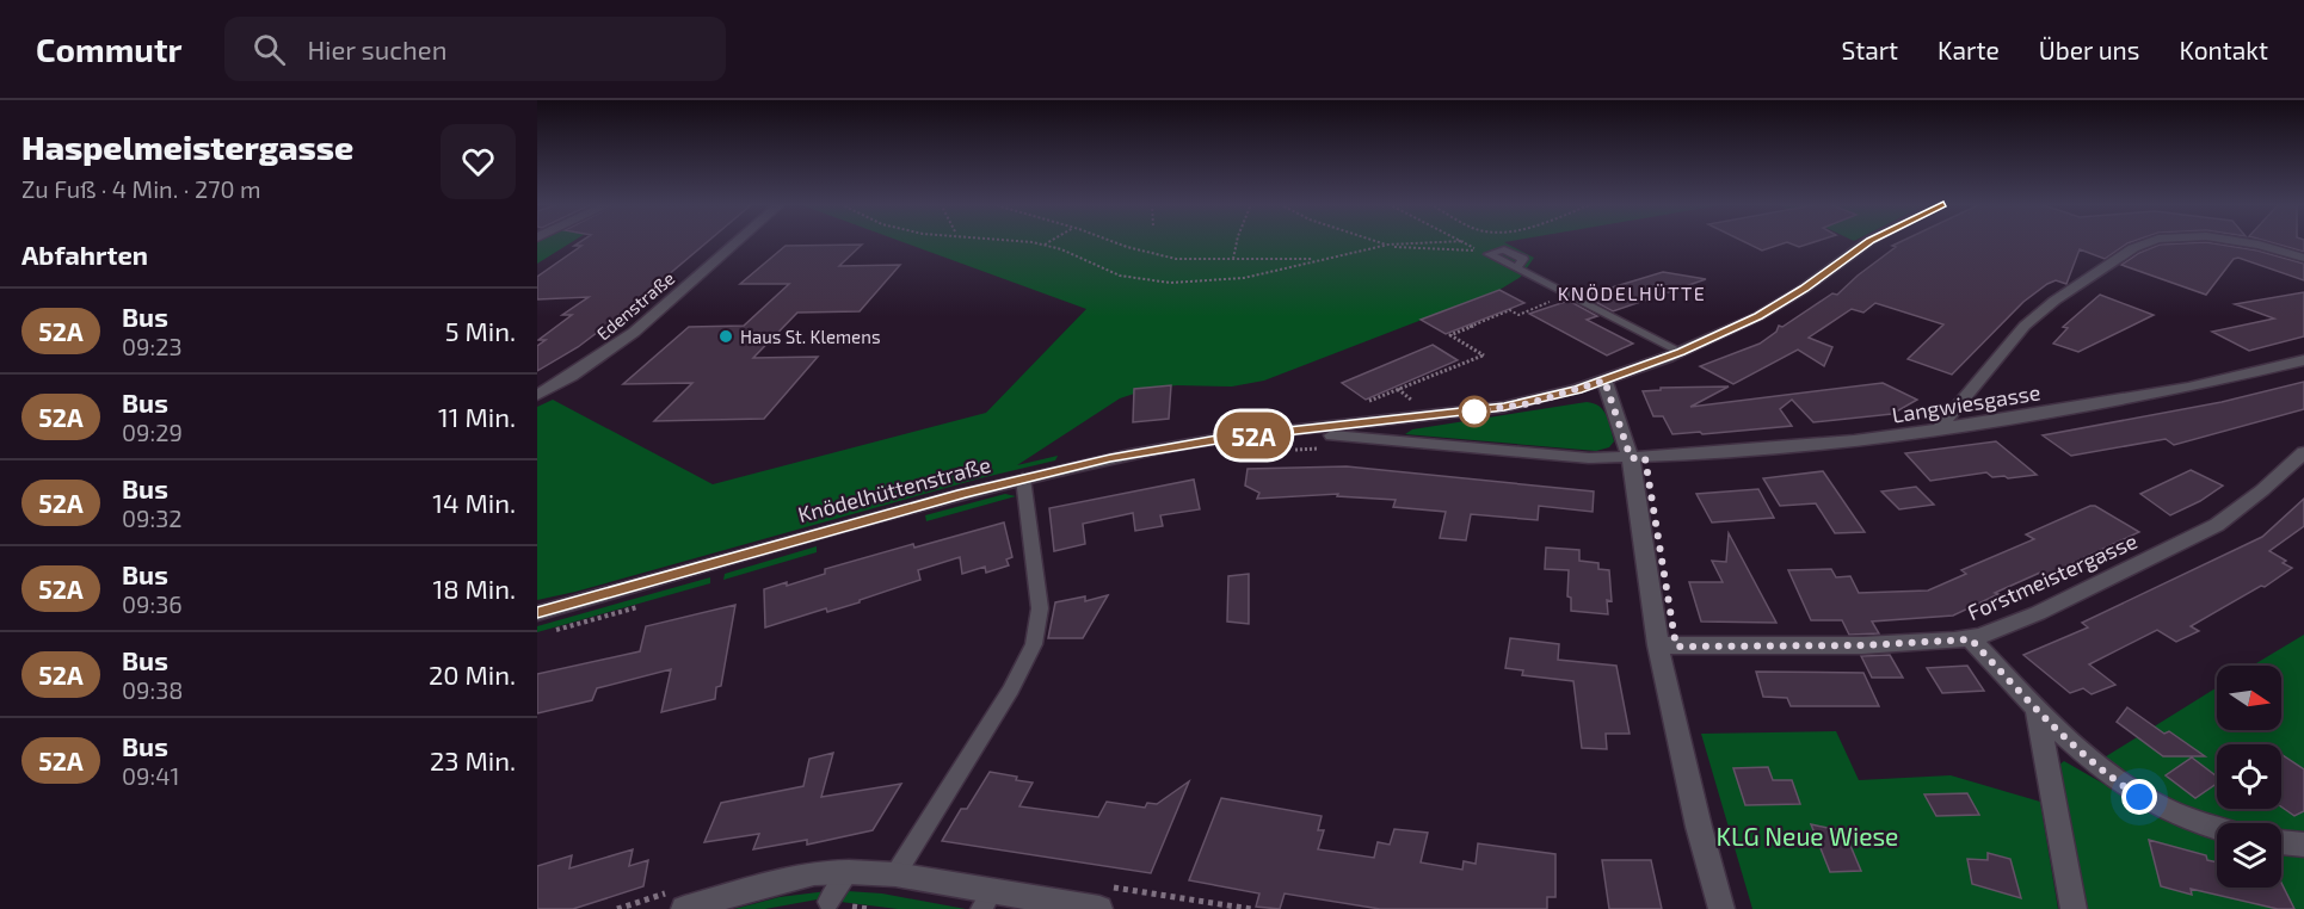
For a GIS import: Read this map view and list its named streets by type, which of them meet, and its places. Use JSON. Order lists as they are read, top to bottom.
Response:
{
  "streets": {
    "street": [
      "Edenstraße",
      "Langwiesgasse",
      "Knödelhüttenstraße",
      "Forstmeistergasse"
    ]
  },
  "crossings": [
    ["Langwiesgasse", "Knödelhüttenstraße"]
  ],
  "districts": ["KNÖDELHÜTTE"],
  "parks": ["KLG Neue Wiese"],
  "places": ["Haus St. Klemens"],
  "lines": ["bus line 52A"],
  "north": "right",
  "page": {
    "header": "Commutr",
    "search": "Hier suchen",
    "nav": [
      "Start",
      "Karte",
      "Über uns",
      "Kontakt"
    ],
    "heading": [
      ["Haspelmeistergasse", "Zu Fuß · 4 Min. · 270 m"],
      "Abfahrten"
    ],
    "on_map": "52A",
    "list": [
      {
        "mark": "52A",
        "name": "Bus",
        "note": "09:23",
        "value": "5 Min."
      },
      {
        "mark": "52A",
        "name": "Bus",
        "note": "09:29",
        "value": "11 Min."
      },
      {
        "mark": "52A",
        "name": "Bus",
        "note": "09:32",
        "value": "14 Min."
      },
      {
        "mark": "52A",
        "name": "Bus",
        "note": "09:36",
        "value": "18 Min."
      },
      {
        "mark": "52A",
        "name": "Bus",
        "note": "09:38",
        "value": "20 Min."
      },
      {
        "mark": "52A",
        "name": "Bus",
        "note": "09:41",
        "value": "23 Min."
      }
    ]
  }
}
